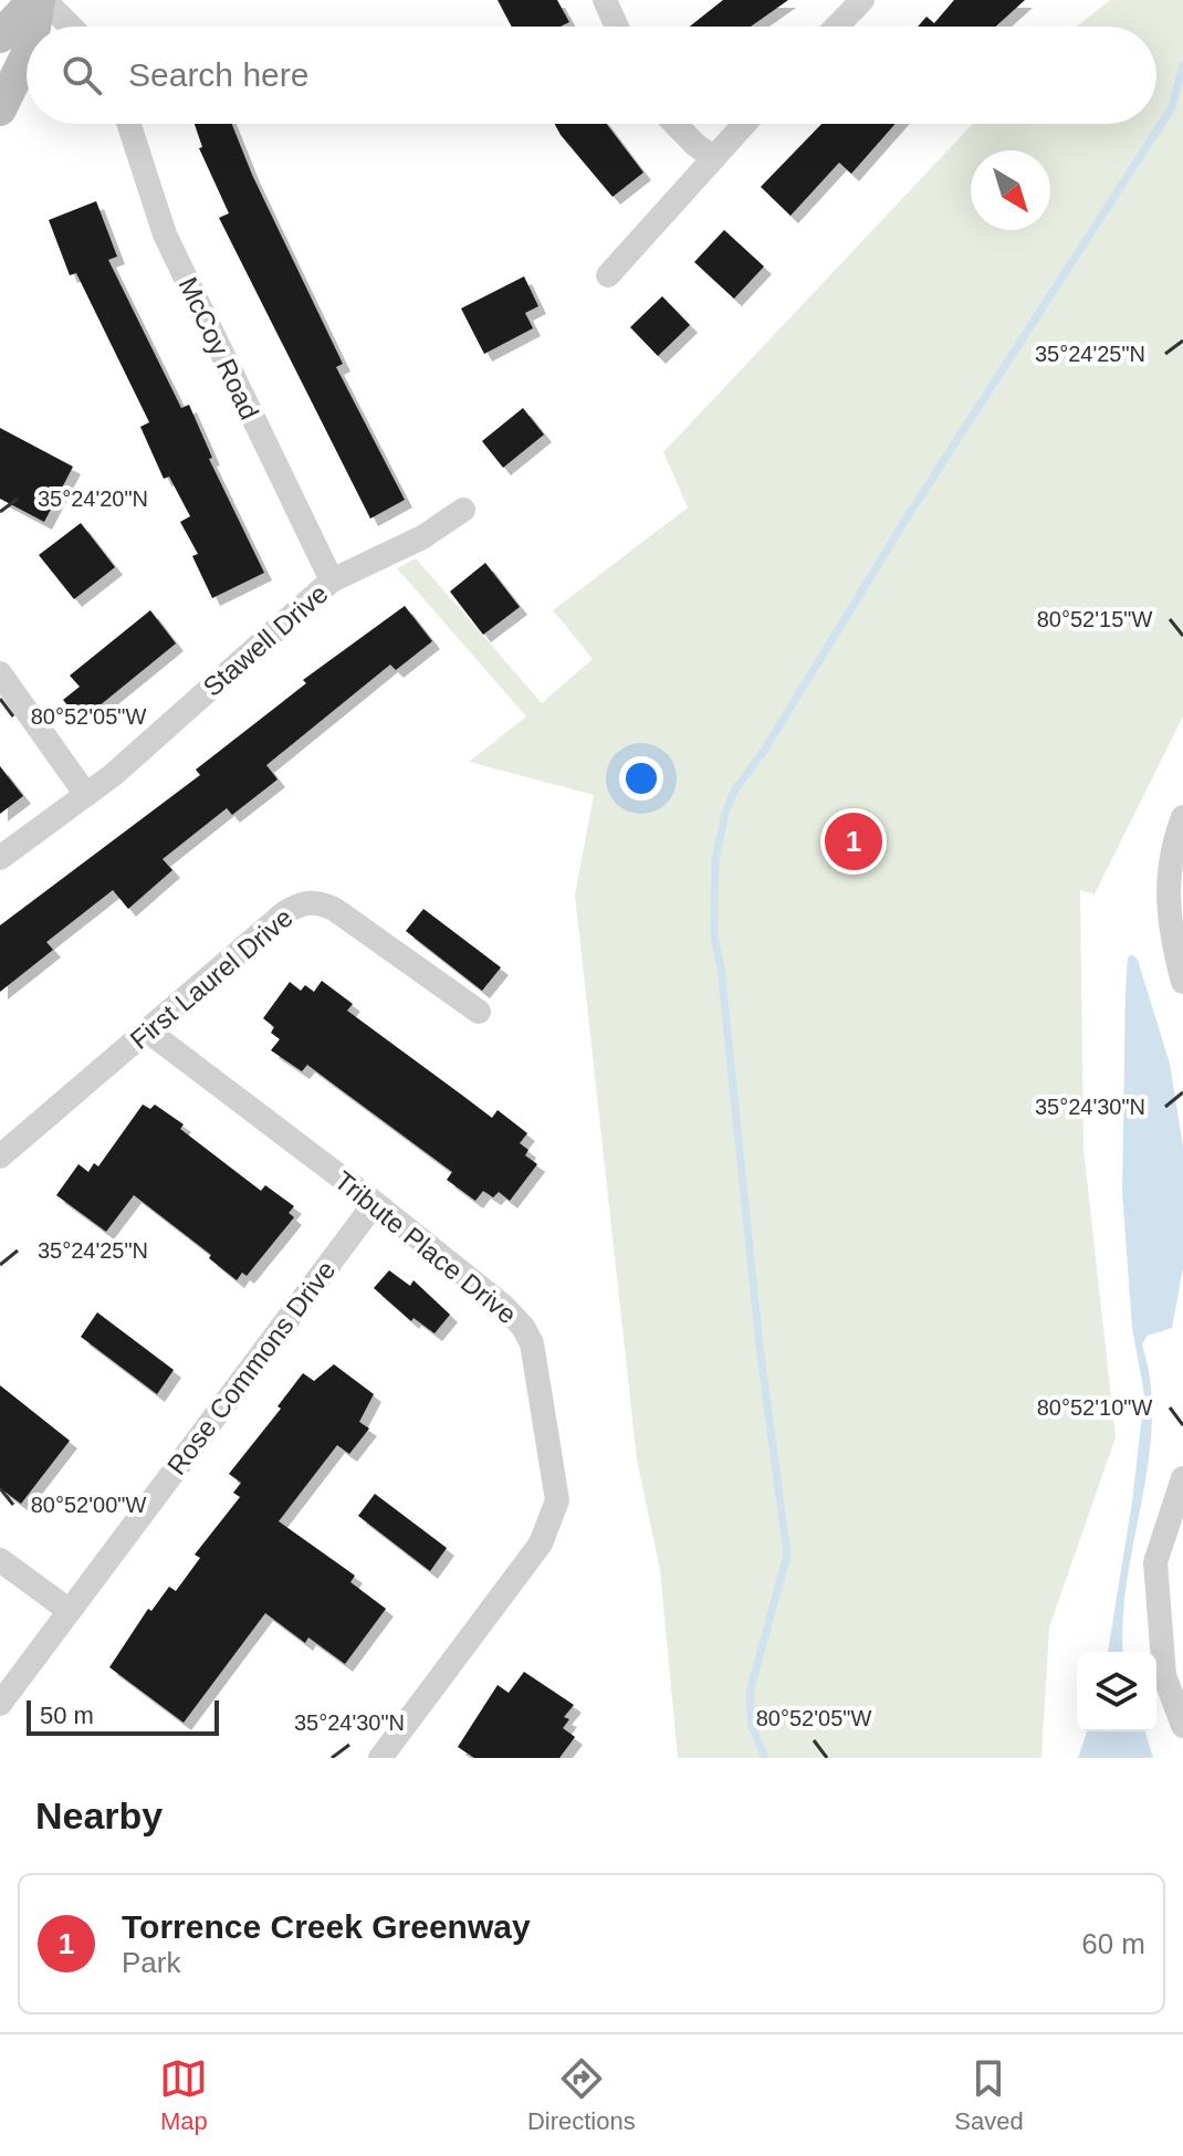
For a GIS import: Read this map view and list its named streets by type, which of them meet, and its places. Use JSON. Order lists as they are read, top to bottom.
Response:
{
  "streets": {
    "street": [
      "McCoy Road",
      "Stawell Drive",
      "First Laurel Drive",
      "Tribute Place Drive",
      "Rose Commons Drive"
    ]
  },
  "crossings": [
    ["McCoy Road", "Stawell Drive"],
    ["First Laurel Drive", "Tribute Place Drive"],
    ["Tribute Place Drive", "Rose Commons Drive"]
  ],
  "scale_bar": "50 m",
  "north": "bottom right",
  "page": {
    "search": "Search here",
    "pins": "1",
    "scale": "50 m",
    "heading": "Nearby",
    "list": [
      {
        "mark": "1",
        "name": "Torrence Creek Greenway",
        "note": "Park",
        "value": "60 m"
      }
    ],
    "nav": ["Map", "Directions", "Saved"]
  },
  "coordinates": [
    "35°24'25\"N",
    "35°24'20\"N",
    "80°52'15\"W",
    "80°52'05\"W",
    "35°24'30\"N",
    "80°52'10\"W",
    "80°52'00\"W"
  ]
}
